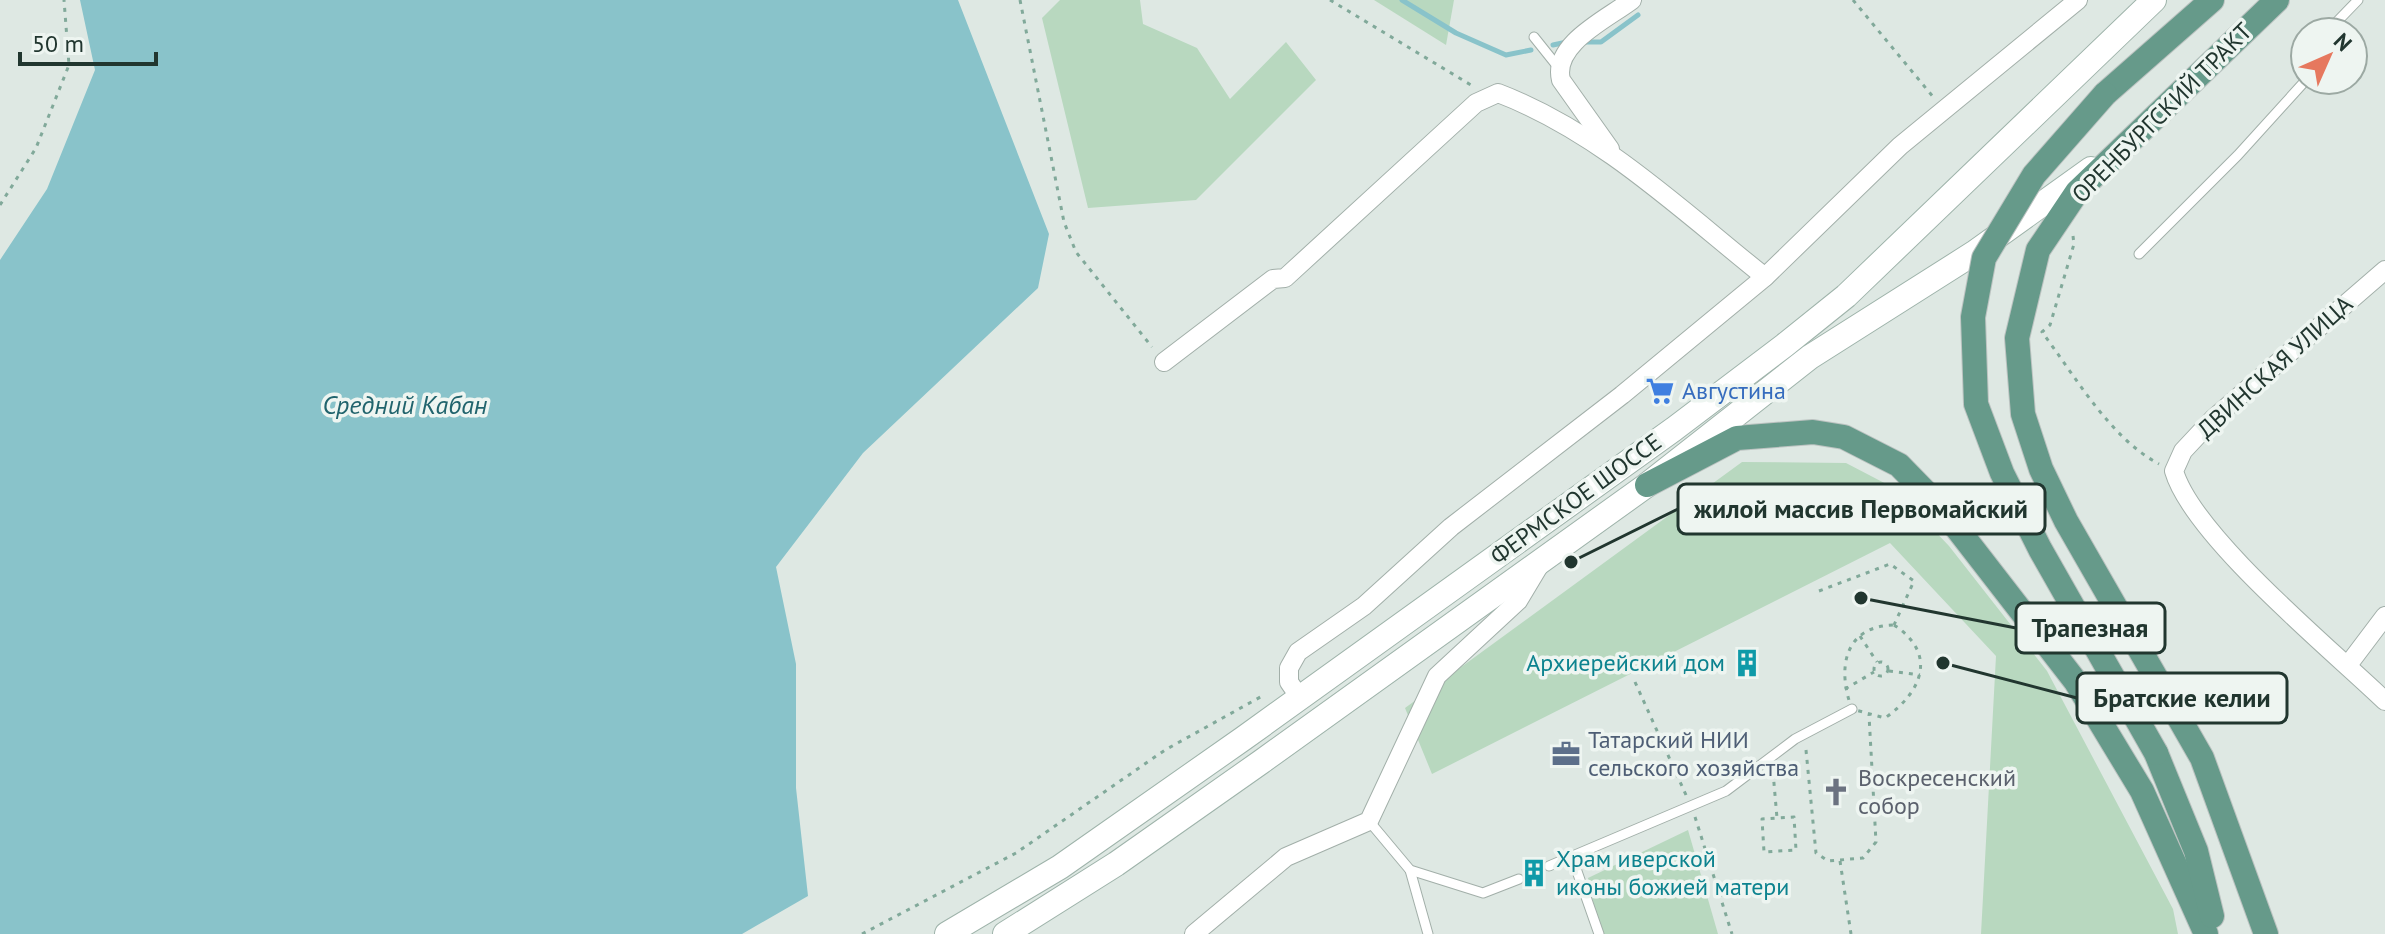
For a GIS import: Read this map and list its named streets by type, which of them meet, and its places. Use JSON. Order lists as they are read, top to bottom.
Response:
{
  "streets": {
    "main road": ["ОРЕНБУРГСКИЙ ТРАКТ", "ФЕРМСКОЕ ШОССЕ"],
    "street": ["ДВИНСКАЯ УЛИЦА"]
  },
  "crossings": [
    ["ОРЕНБУРГСКИЙ ТРАКТ", "ФЕРМСКОЕ ШОССЕ"]
  ],
  "water": ["Средний Кабан"],
  "places": {
    "supermarket": ["Августина"],
    "other": ["жилой массив Первомайский", "Трапезная", "Братские келии"],
    "building": ["Архиерейский дом", "Храм иверской иконы божией матери"],
    "office": ["Татарский НИИ сельского хозяйства"],
    "church": ["Воскресенский собор"]
  },
  "scale_bar": "50 m",
  "north": "top right"
}
